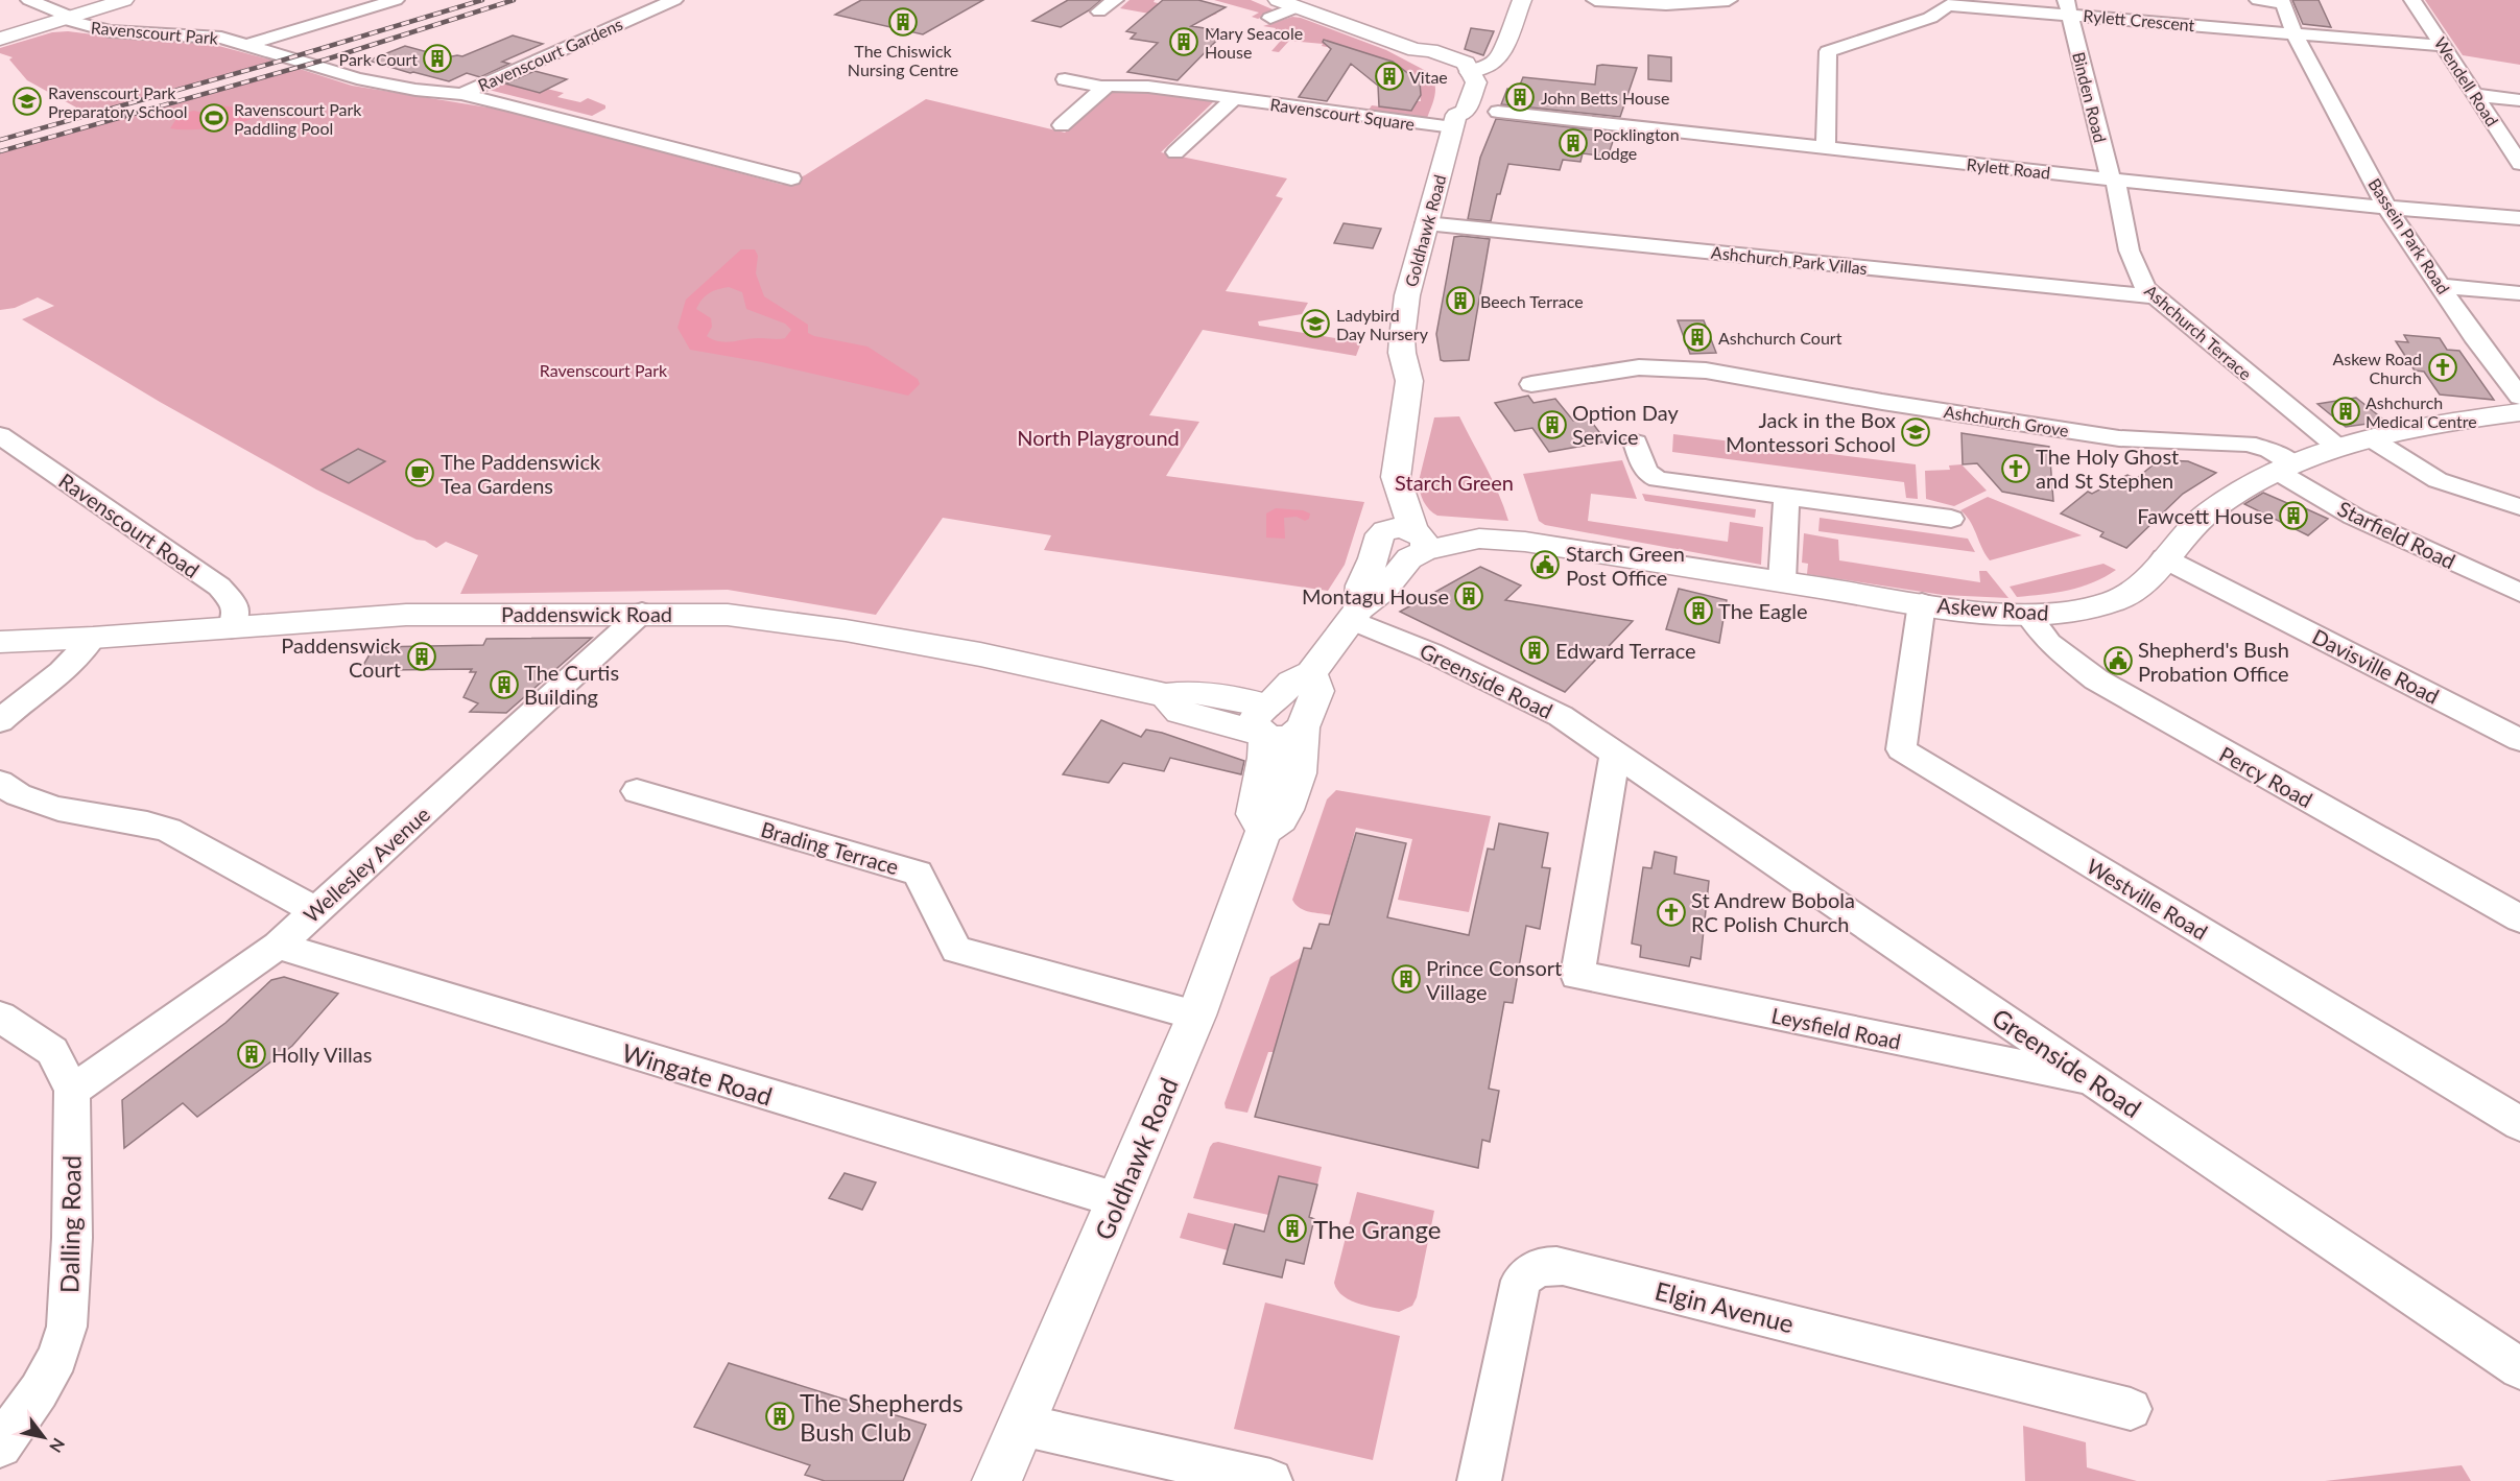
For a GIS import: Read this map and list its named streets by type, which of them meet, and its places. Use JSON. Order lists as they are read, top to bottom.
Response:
{
  "streets": {
    "main road": ["Goldhawk Road", "Askew Road", "Paddenswick Road"],
    "street": [
      "Rylett Crescent",
      "Ravenscourt Park",
      "Ravenscourt Gardens",
      "Wendell Road",
      "Binden Road",
      "Ravenscourt Square",
      "Rylett Road",
      "Bassein Park Road",
      "Ashchurch Park Villas",
      "Ashchurch Terrace",
      "Ashchurch Grove",
      "Ravenscourt Road",
      "Starfield Road",
      "Davisville Road",
      "Greenside Road",
      "Percy Road",
      "Brading Terrace",
      "Wellesley Avenue",
      "Westville Road",
      "Leysfield Road",
      "Wingate Road",
      "Dalling Road",
      "Elgin Avenue"
    ]
  },
  "crossings": [
    ["Rylett Crescent", "Wendell Road"],
    ["Rylett Crescent", "Binden Road"],
    ["Rylett Crescent", "Rylett Road"],
    ["Rylett Crescent", "Bassein Park Road"],
    ["Ravenscourt Park", "Ravenscourt Gardens"],
    ["Binden Road", "Rylett Road"],
    ["Binden Road", "Ashchurch Terrace"],
    ["Ravenscourt Square", "Goldhawk Road"],
    ["Rylett Road", "Bassein Park Road"],
    ["Rylett Road", "Ashchurch Terrace"],
    ["Goldhawk Road", "Ashchurch Park Villas"],
    ["Goldhawk Road", "Askew Road"],
    ["Goldhawk Road", "Brading Terrace"],
    ["Goldhawk Road", "Wingate Road"],
    ["Ashchurch Park Villas", "Ashchurch Terrace"],
    ["Ashchurch Terrace", "Askew Road"],
    ["Ashchurch Grove", "Starfield Road"],
    ["Ashchurch Grove", "Askew Road"],
    ["Ravenscourt Road", "Paddenswick Road"],
    ["Starfield Road", "Askew Road"],
    ["Askew Road", "Davisville Road"],
    ["Askew Road", "Percy Road"],
    ["Askew Road", "Westville Road"],
    ["Paddenswick Road", "Wellesley Avenue"],
    ["Greenside Road", "Leysfield Road"],
    ["Wellesley Avenue", "Wingate Road"],
    ["Wellesley Avenue", "Dalling Road"]
  ],
  "parks": ["Ravenscourt Park", "North Playground", "Starch Green"],
  "places": {
    "building": [
      "The Chiswick Nursing Centre",
      "Mary Seacole House",
      "Park Court",
      "Vitae",
      "John Betts House",
      "Pocklington Lodge",
      "Beech Terrace",
      "Ashchurch Court",
      "Ashchurch Medical Centre",
      "Option Day Service",
      "Fawcett House",
      "Montagu House",
      "The Eagle",
      "Edward Terrace",
      "Paddenswick Court",
      "The Curtis Building",
      "Prince Consort Village",
      "Holly Villas",
      "The Grange",
      "The Shepherds Bush Club"
    ],
    "school or university": ["Ravenscourt Park Preparatory School", "Ladybird Day Nursery", "Jack in the Box Montessori School"],
    "sports": ["Ravenscourt Park Paddling Pool"],
    "church": ["Askew Road Church", "The Holy Ghost and St Stephen", "St Andrew Bobola RC Polish Church"],
    "cafe": ["The Paddenswick Tea Gardens"],
    "public building": ["Starch Green Post Office", "Shepherd's Bush Probation Office"]
  },
  "north": "bottom right"
}
